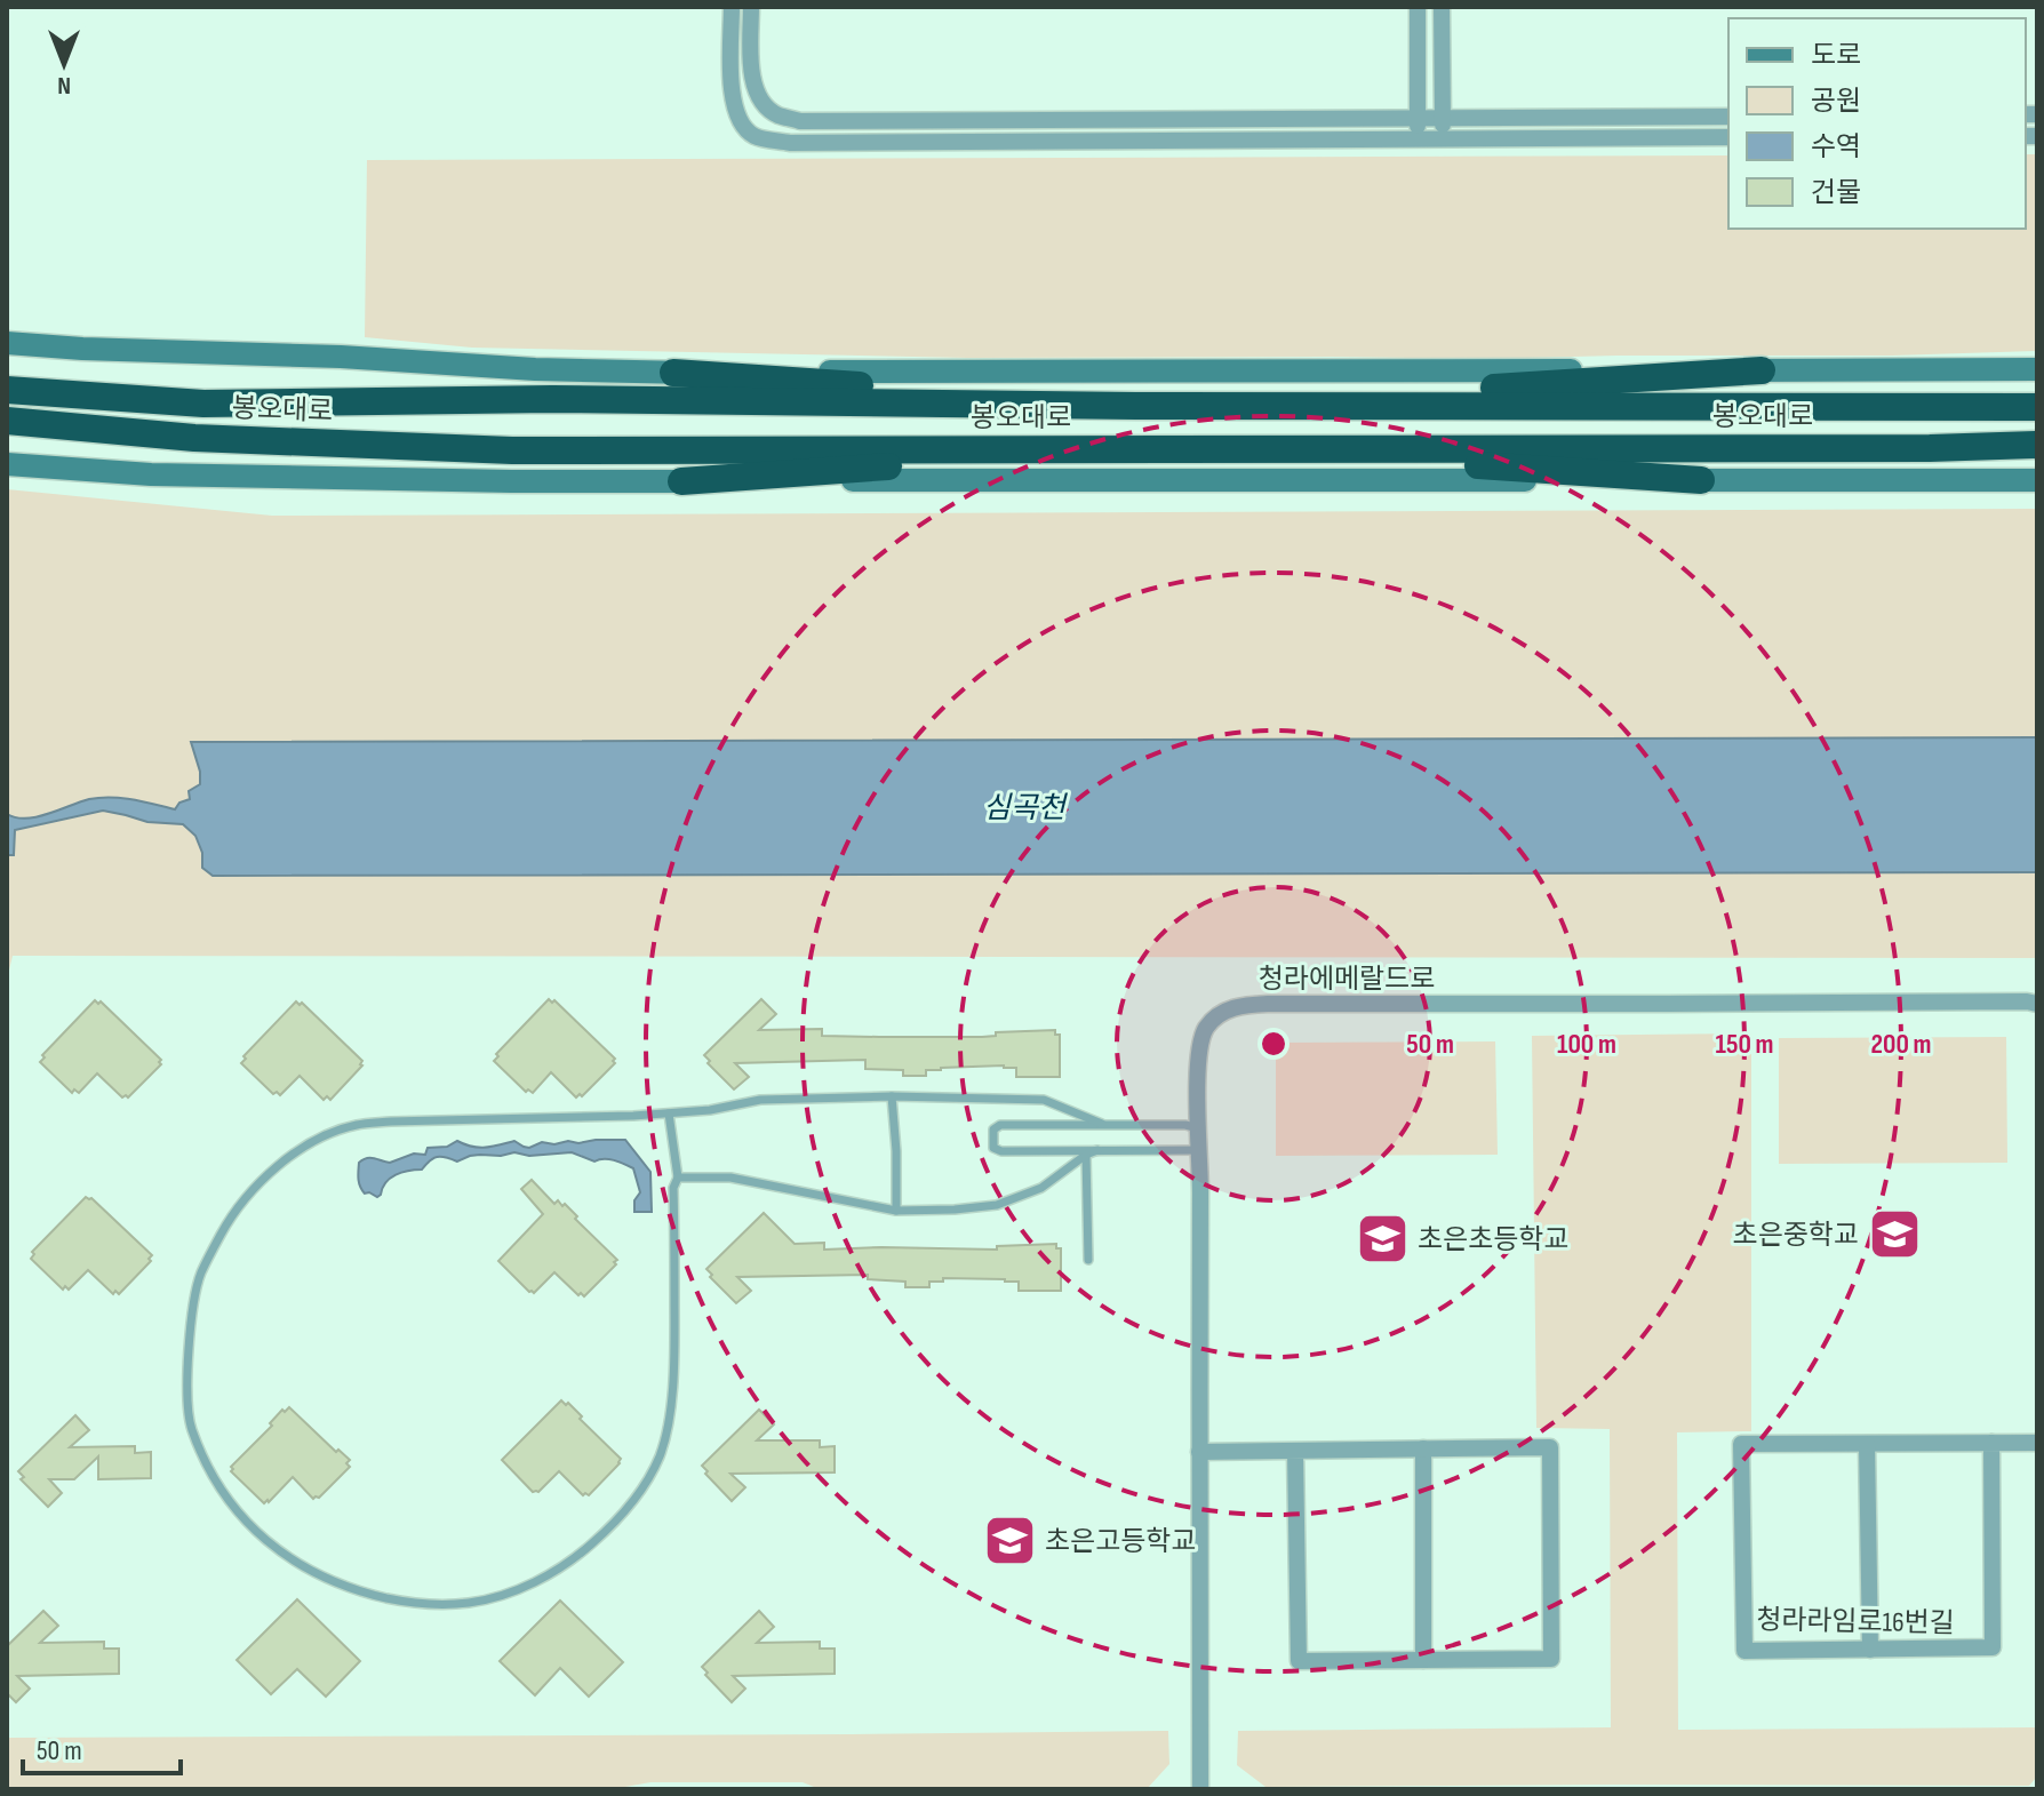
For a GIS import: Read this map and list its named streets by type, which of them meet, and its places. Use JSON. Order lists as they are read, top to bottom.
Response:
{
  "streets": {
    "highway": ["봉오대로"],
    "street": ["청라에메랄드로", "청라라임로16번길"]
  },
  "water": ["심곡천"],
  "places": {
    "school or university": ["초은중학교", "초은초등학교", "초은고등학교"]
  },
  "legend": [
    "도로",
    "공원",
    "수역",
    "건물"
  ],
  "scale_bar": "50 m",
  "north": "bottom",
  "rings": [
    "50 m",
    "100 m",
    "150 m",
    "200 m"
  ]
}
